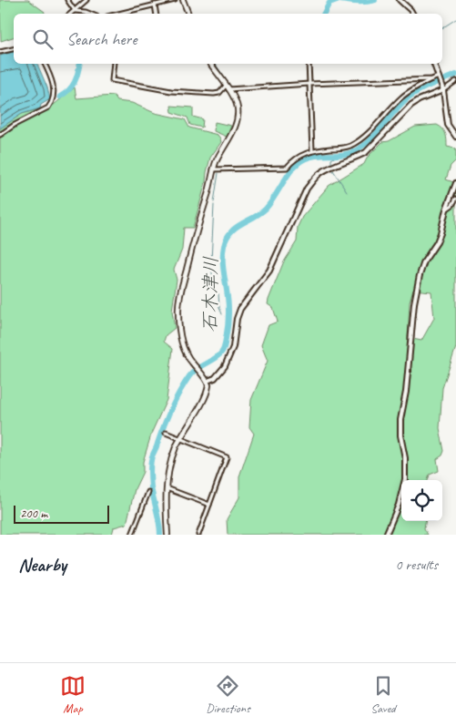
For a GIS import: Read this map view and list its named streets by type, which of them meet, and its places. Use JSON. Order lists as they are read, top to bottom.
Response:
{
  "water": ["石木津川"],
  "scale_bar": "200 m",
  "page": {
    "search": "Search here",
    "scale": "200 m",
    "heading": ["Nearby", "0 results"],
    "nav": ["Map", "Directions", "Saved"]
  }
}
